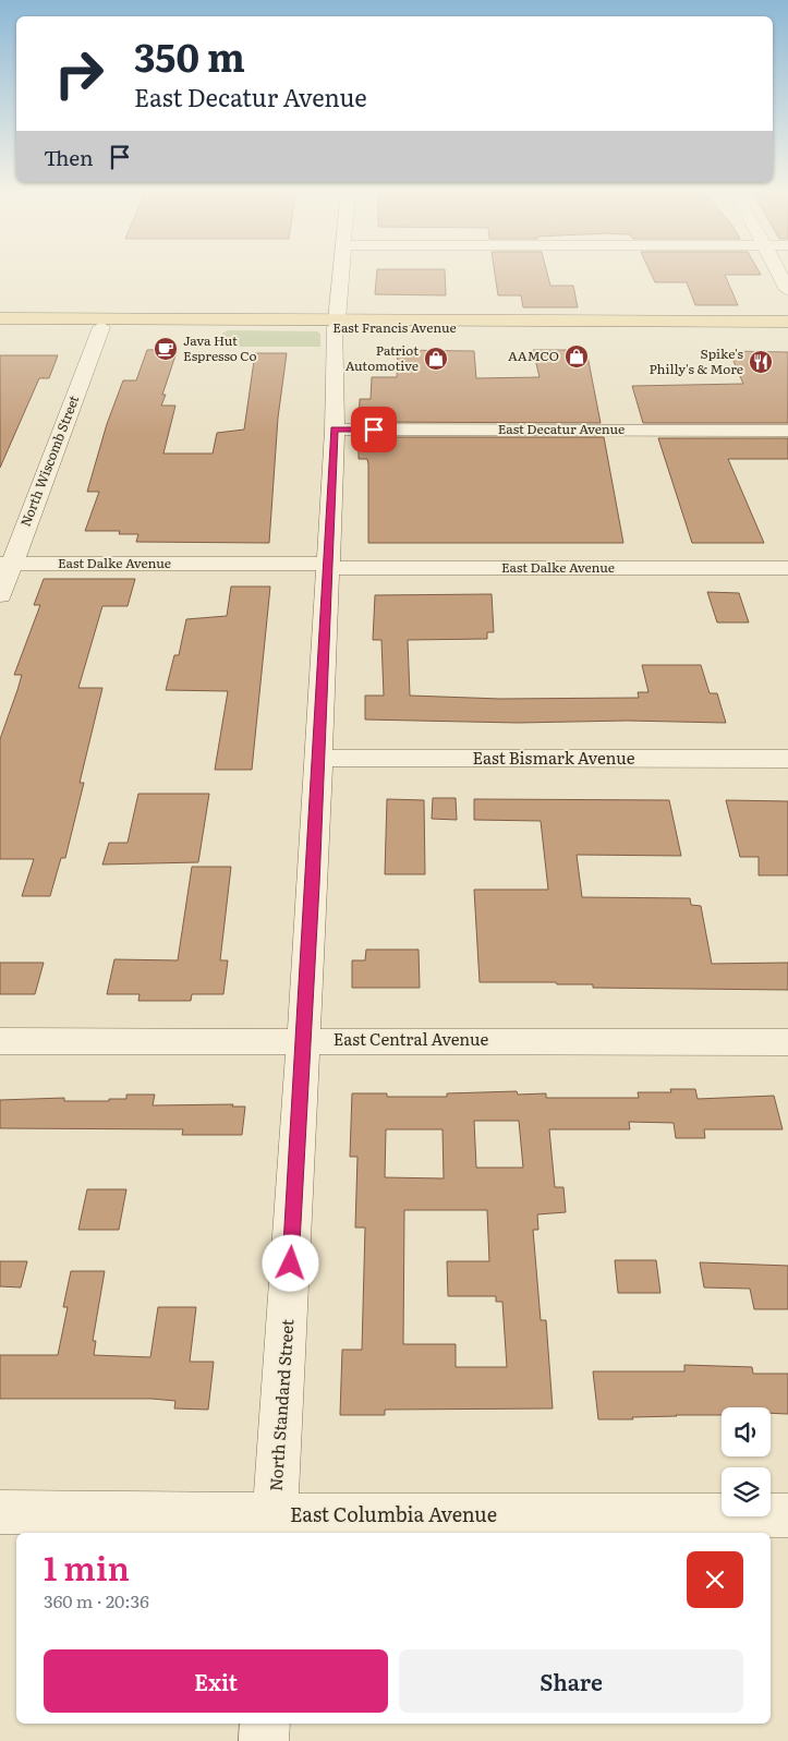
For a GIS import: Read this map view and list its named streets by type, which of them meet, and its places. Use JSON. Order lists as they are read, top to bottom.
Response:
{
  "streets": {
    "main road": ["East Francis Avenue"],
    "street": [
      "East Decatur Avenue",
      "North Wiscomb Street",
      "East Dalke Avenue",
      "East Bismark Avenue",
      "East Central Avenue",
      "North Standard Street",
      "East Columbia Avenue"
    ]
  },
  "crossings": [
    ["East Francis Avenue", "North Wiscomb Street"],
    ["East Francis Avenue", "North Standard Street"],
    ["East Decatur Avenue", "North Standard Street"],
    ["North Wiscomb Street", "East Dalke Avenue"],
    ["East Dalke Avenue", "North Standard Street"],
    ["East Bismark Avenue", "North Standard Street"],
    ["East Central Avenue", "North Standard Street"],
    ["North Standard Street", "East Columbia Avenue"]
  ],
  "places": {
    "cafe": ["Java Hut Espresso Co"],
    "shop": ["AAMCO", "Patriot Automotive"],
    "restaurant": ["Spike's Philly's & More"]
  },
  "page": {
    "turn": ["350 m", "East Decatur Avenue"],
    "then": "Then",
    "heading": ["1 min", "360 m · 20:36"],
    "buttons": ["Exit", "Share"]
  }
}
